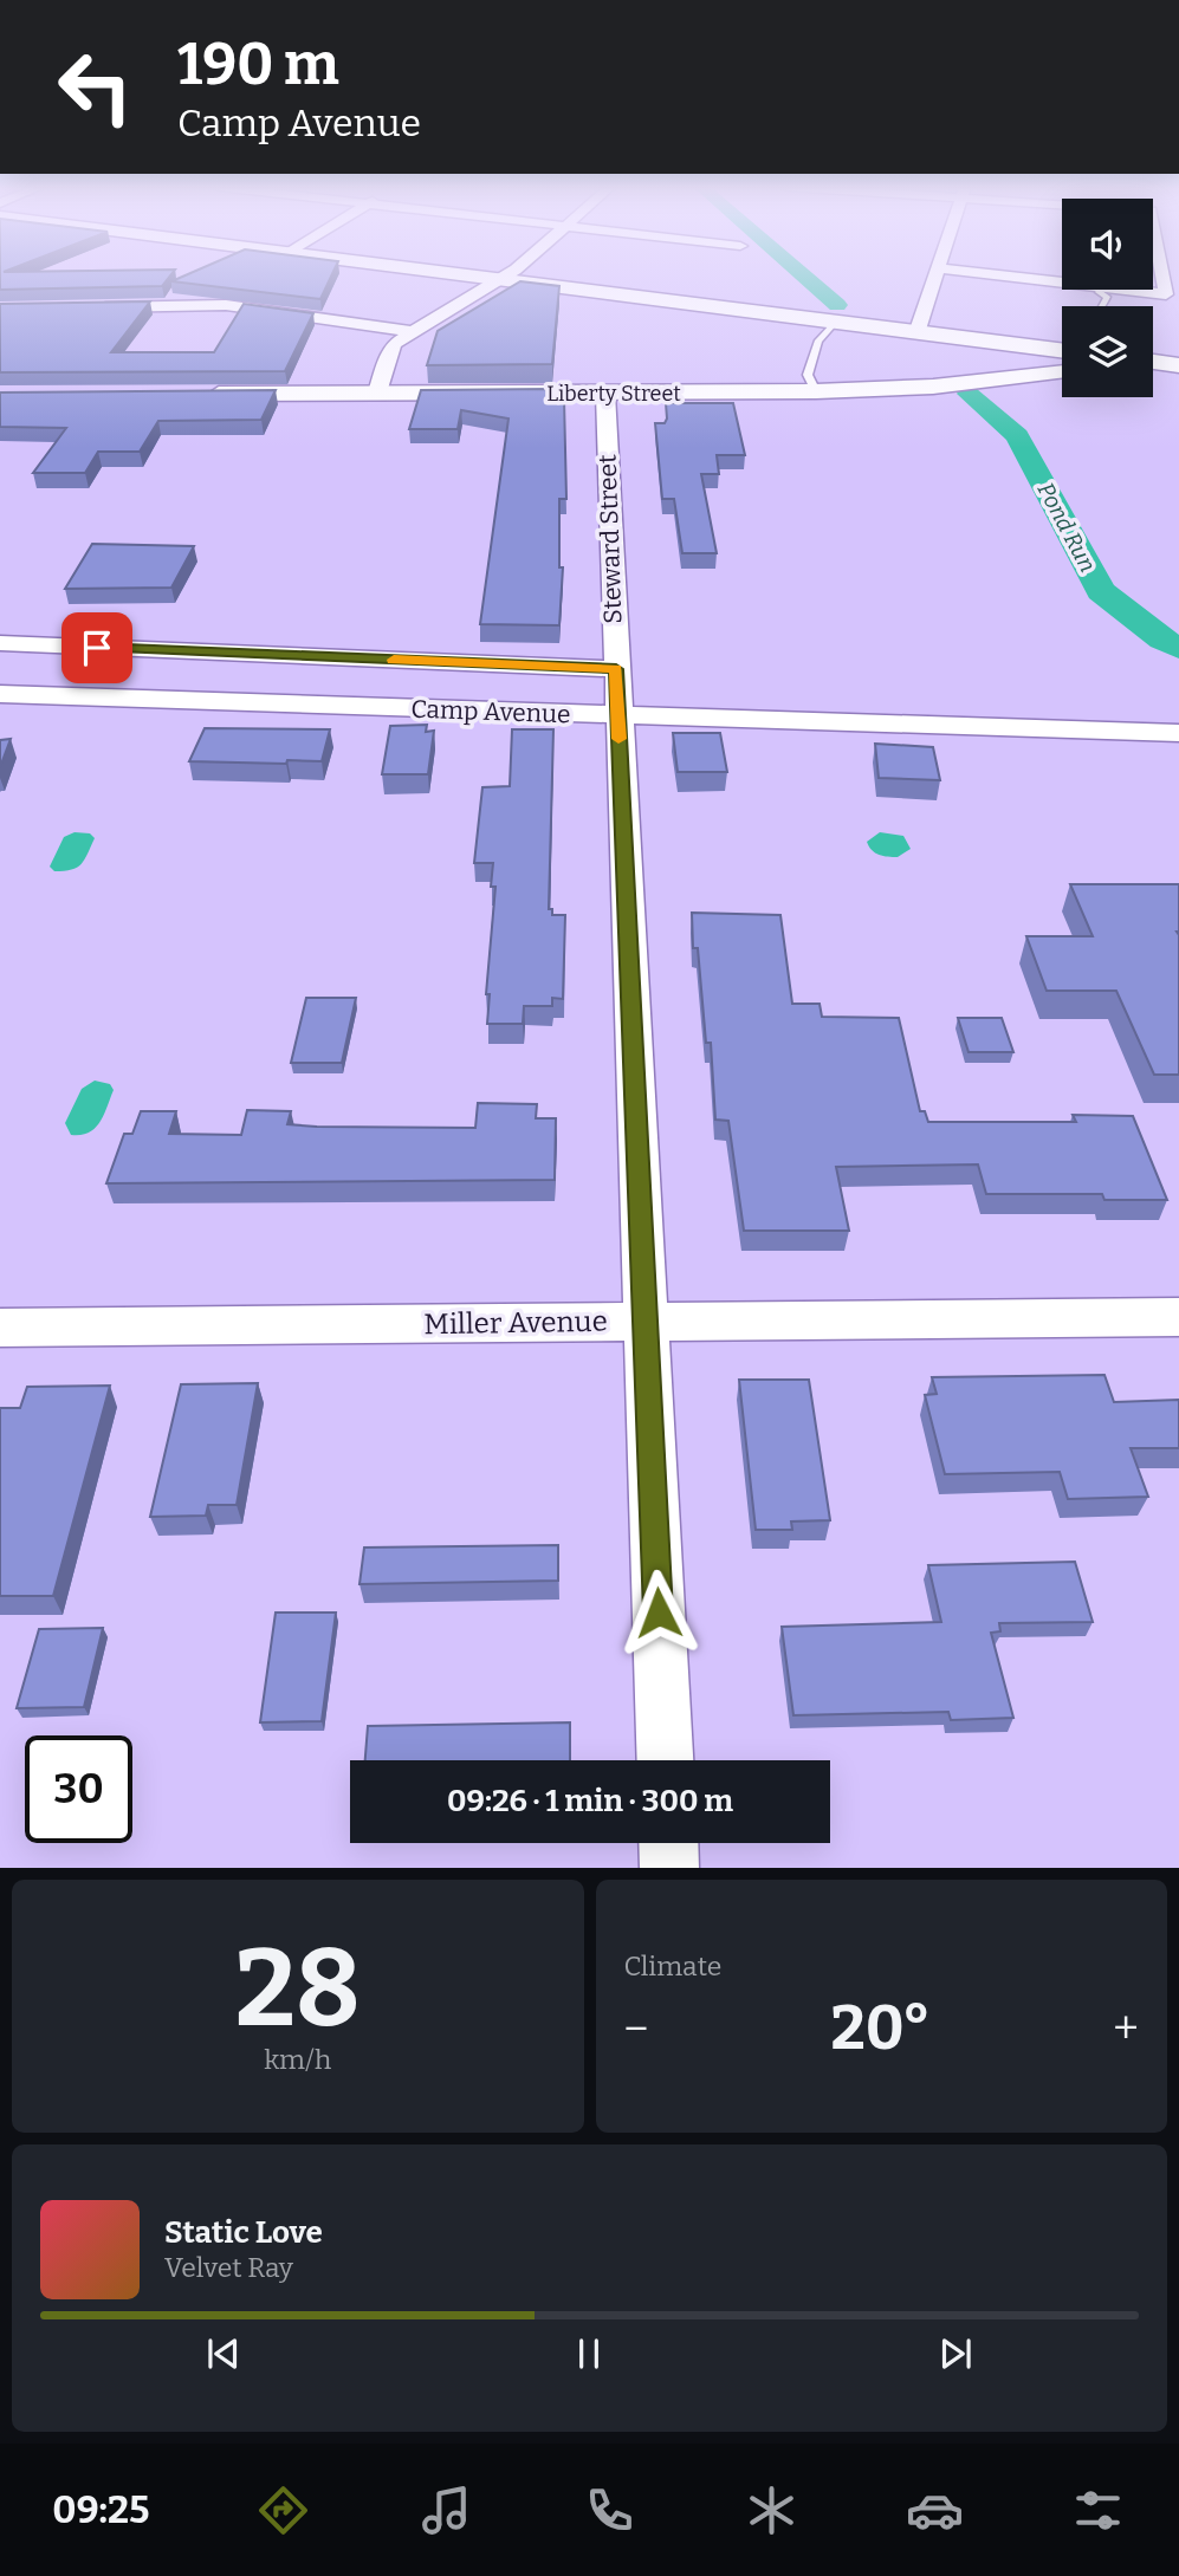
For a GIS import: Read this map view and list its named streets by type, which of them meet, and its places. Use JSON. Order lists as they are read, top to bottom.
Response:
{
  "streets": {
    "street": [
      "Liberty Street",
      "Steward Street",
      "Camp Avenue",
      "Miller Avenue"
    ]
  },
  "crossings": [
    ["Liberty Street", "Steward Street"],
    ["Steward Street", "Camp Avenue"],
    ["Steward Street", "Miller Avenue"]
  ],
  "water": ["Pond Run"],
  "page": {
    "turn": ["190 m", "Camp Avenue"],
    "limit": "30",
    "trip": "09:26 · 1 min · 300 m",
    "tile": [
      ["28", "km/h"],
      "Climate"
    ],
    "heat": ["−", "20°", "+"],
    "song": ["Static Love", "Velvet Ray"],
    "tabs": "09:25"
  }
}
